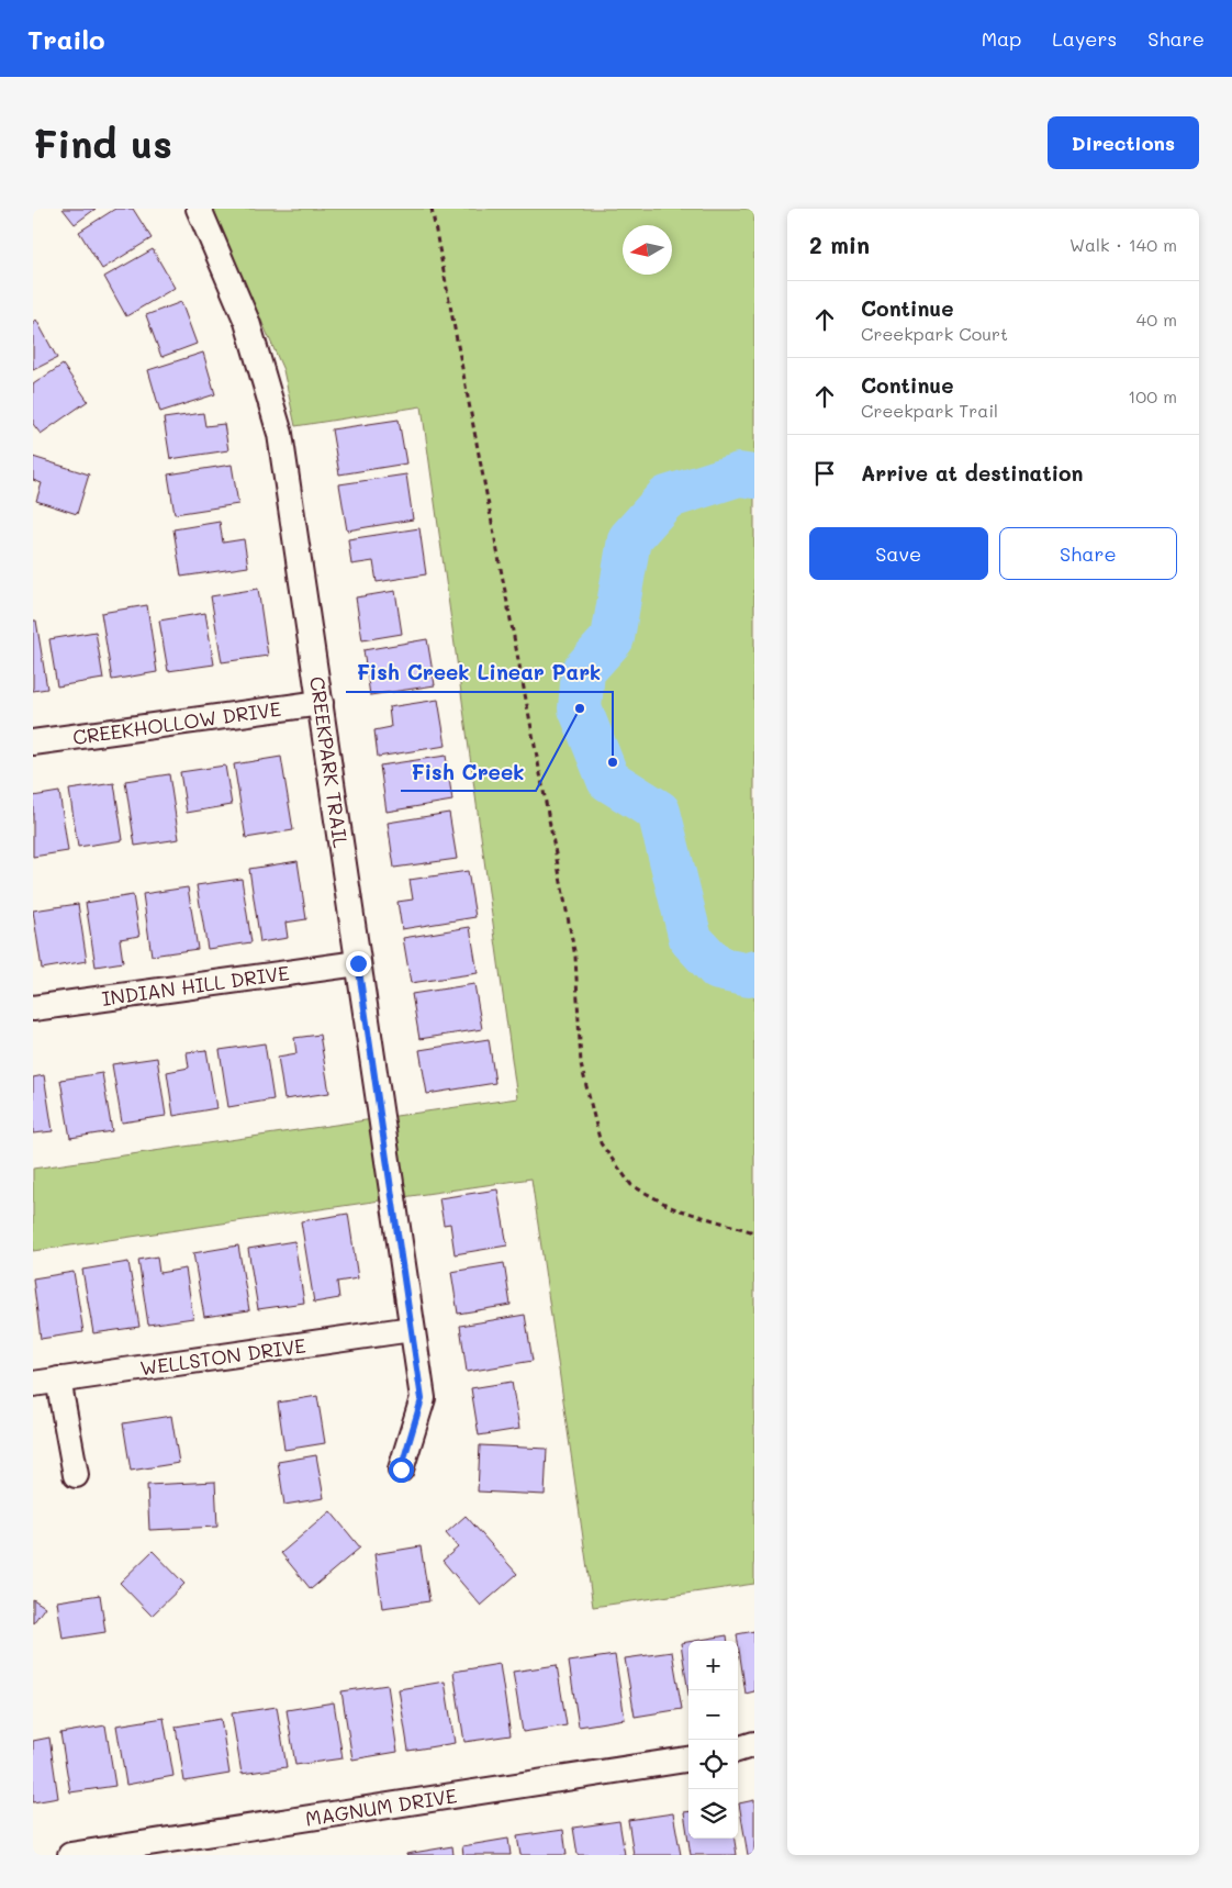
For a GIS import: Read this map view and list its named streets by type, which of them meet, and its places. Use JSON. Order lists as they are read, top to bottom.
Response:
{
  "streets": {
    "street": [
      "CREEKHOLLOW DRIVE",
      "CREEKPARK TRAIL",
      "INDIAN HILL DRIVE",
      "WELLSTON DRIVE",
      "MAGNUM DRIVE"
    ]
  },
  "crossings": [
    ["CREEKHOLLOW DRIVE", "CREEKPARK TRAIL"],
    ["CREEKPARK TRAIL", "INDIAN HILL DRIVE"],
    ["CREEKPARK TRAIL", "WELLSTON DRIVE"]
  ],
  "places": ["Fish Creek", "Fish Creek Linear Park"],
  "north": "left",
  "page": {
    "header": "Trailo",
    "nav": ["Map", "Layers", "Share"],
    "buttons": [
      "Directions",
      ["Save", "Share"]
    ],
    "title": "Find us",
    "heading": ["2 min", "Walk · 140 m"],
    "list": [
      ["Continue", "Creekpark Court", "40 m"],
      ["Continue", "Creekpark Trail", "100 m"],
      "Arrive at destination"
    ],
    "map_buttons": ["+", "−"]
  }
}
